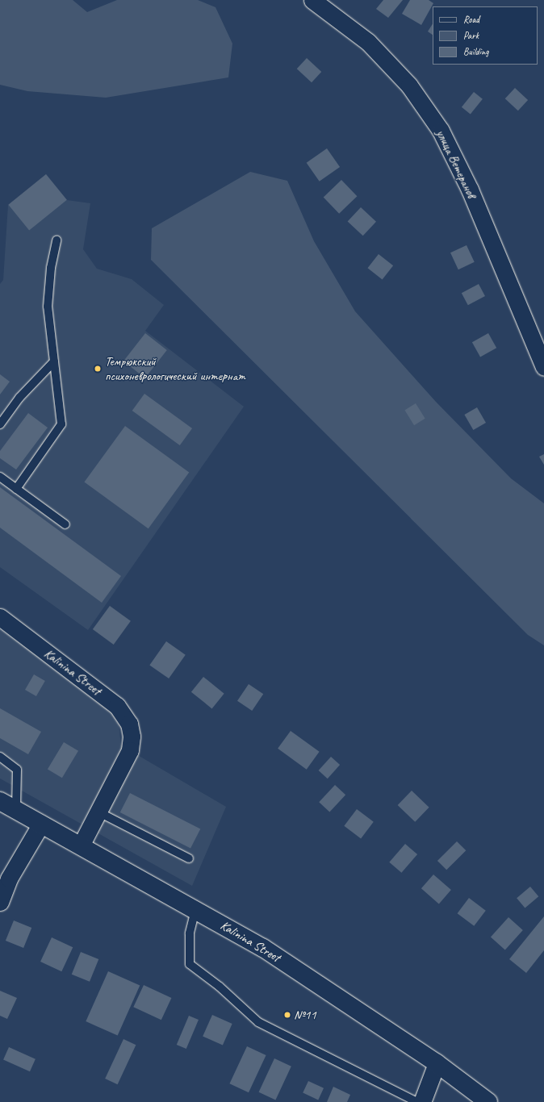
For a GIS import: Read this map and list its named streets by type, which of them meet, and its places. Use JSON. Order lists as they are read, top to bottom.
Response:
{
  "streets": {
    "main road": ["Kalinina Street"],
    "street": ["улица Ветеранов"]
  },
  "places": ["Темрюкский психоневрологический интернат", "№11"],
  "legend": ["Road", "Park", "Building"]
}
